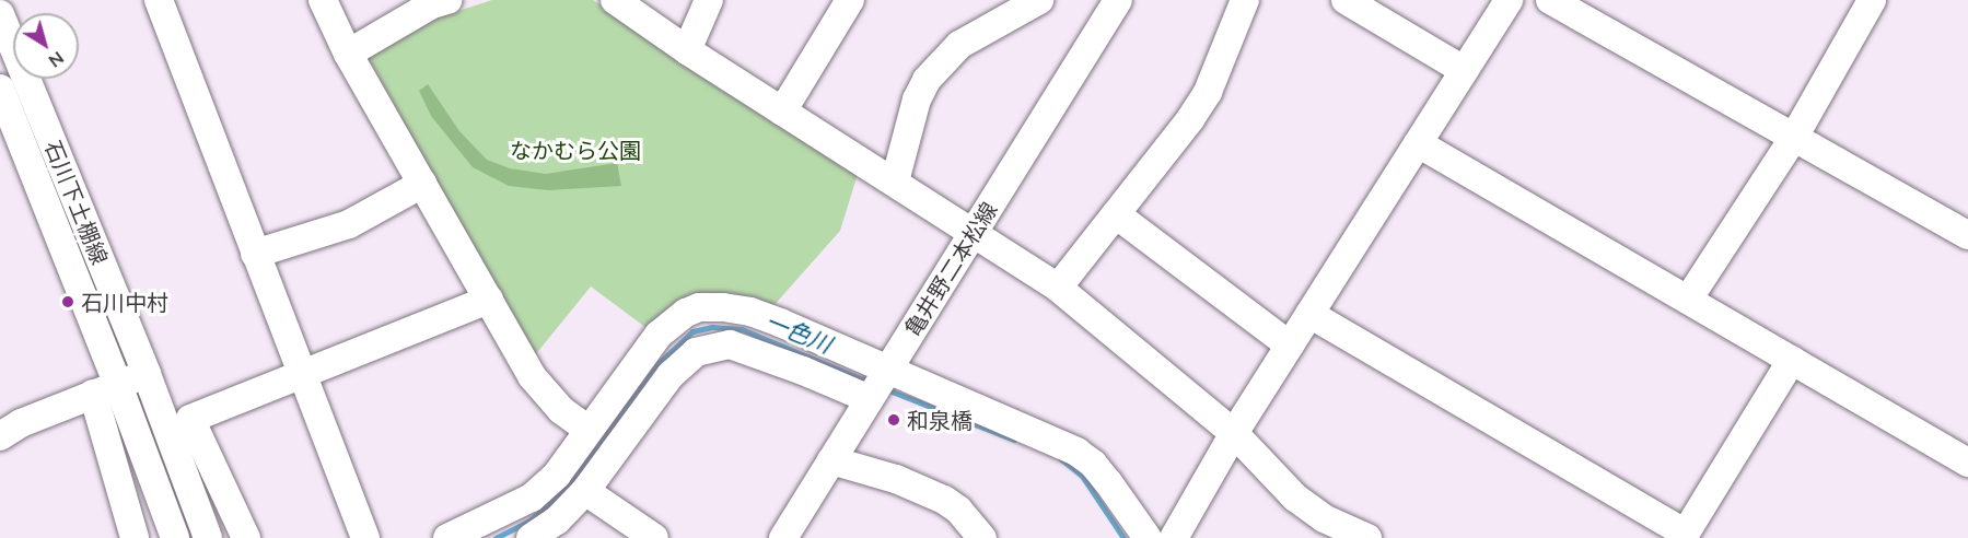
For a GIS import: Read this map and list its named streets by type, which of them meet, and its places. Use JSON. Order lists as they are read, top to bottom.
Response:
{
  "streets": {
    "street": ["石川下土棚線", "亀井野二本松線"]
  },
  "water": ["一色川"],
  "parks": ["なかむら公園"],
  "places": ["石川中村", "和泉橋"],
  "north": "bottom right"
}
